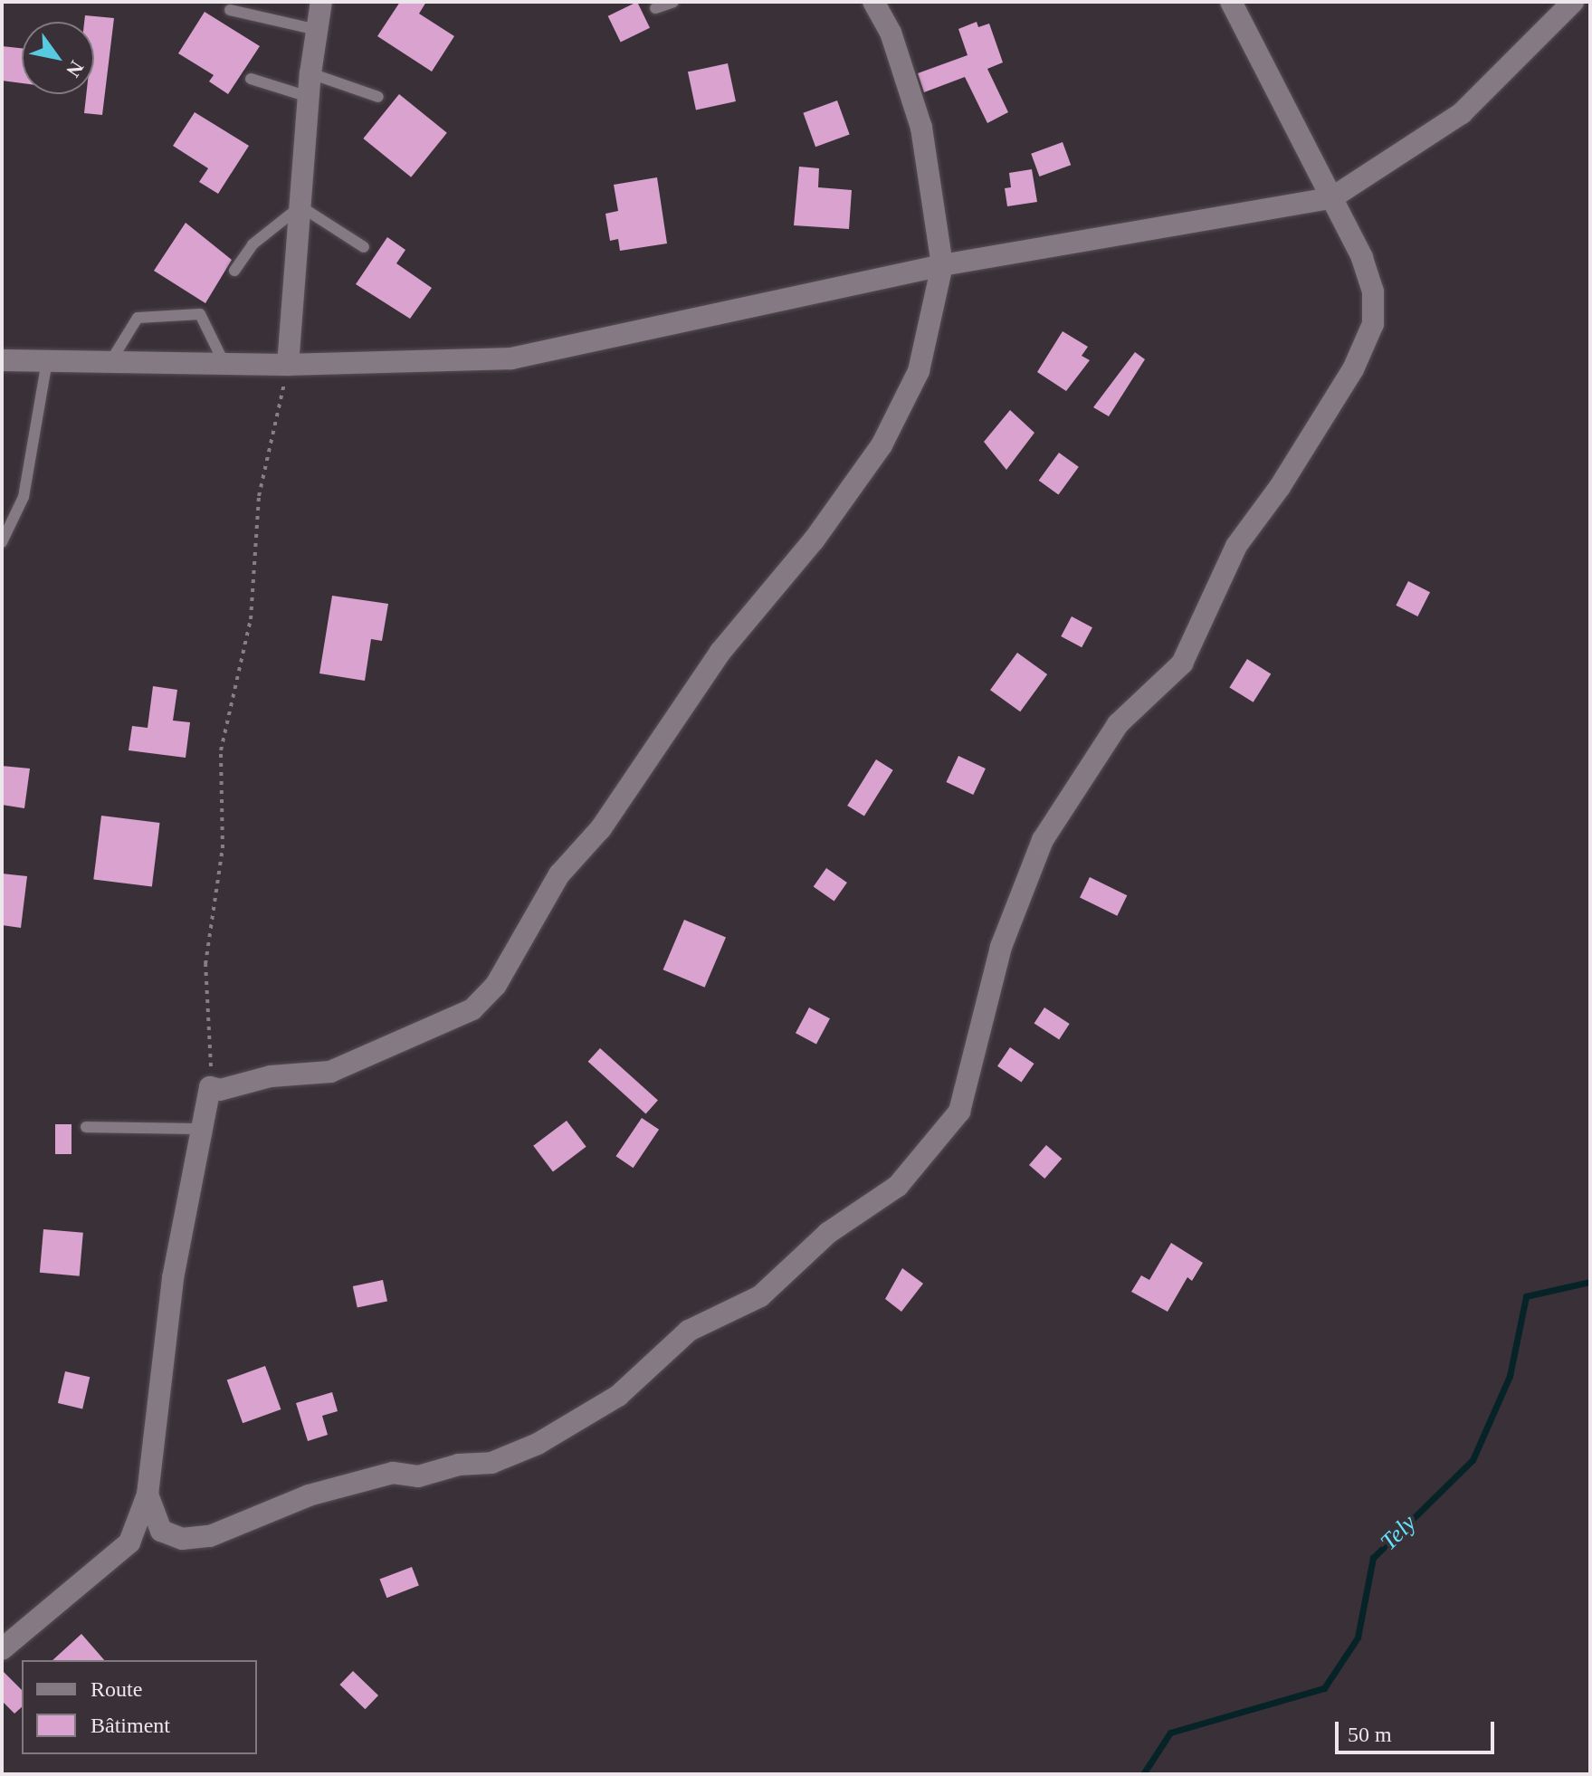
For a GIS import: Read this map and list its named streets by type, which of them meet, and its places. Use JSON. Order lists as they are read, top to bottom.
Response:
{
  "water": ["Tely"],
  "legend": ["Route", "Bâtiment"],
  "scale_bar": "50 m",
  "north": "bottom right"
}
